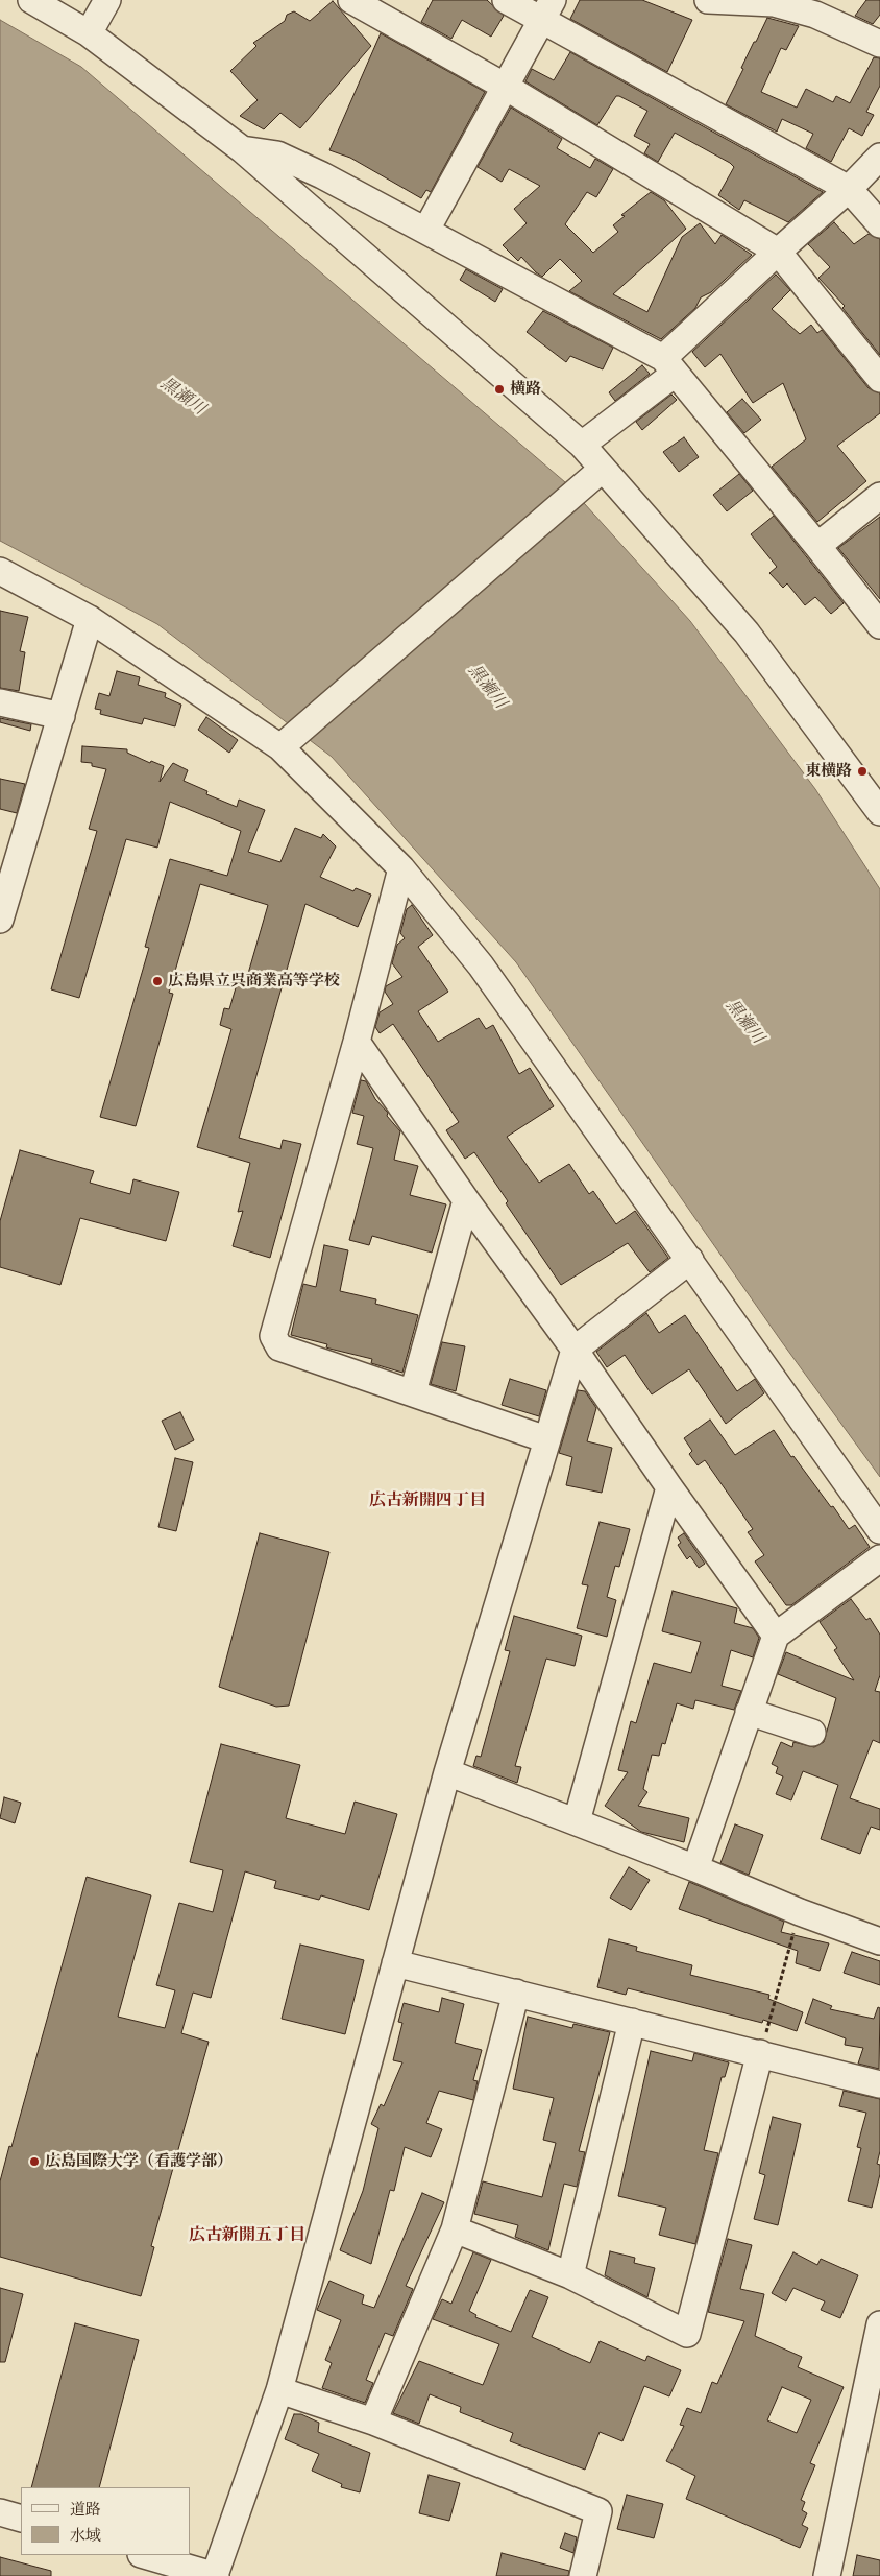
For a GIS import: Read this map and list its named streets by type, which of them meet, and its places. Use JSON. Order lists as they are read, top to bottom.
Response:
{
  "districts": ["広古新開四丁目", "広古新開五丁目"],
  "water": ["黒瀬川"],
  "places": [
    "横路",
    "東横路",
    "広島県立呉商業高等学校",
    "広島国際大学（看護学部）"
  ],
  "legend": ["道路", "水域"]
}
